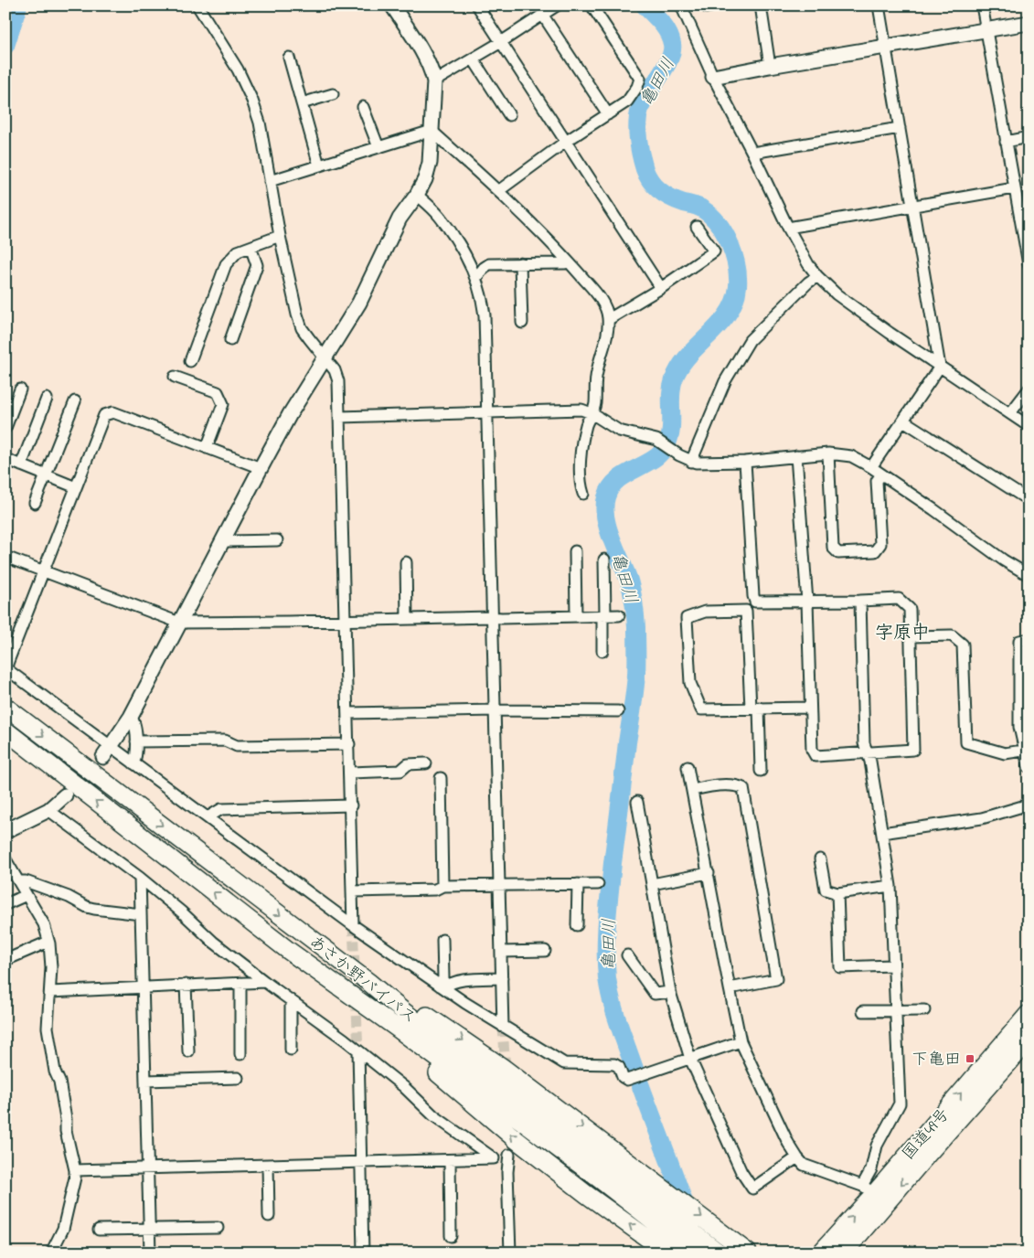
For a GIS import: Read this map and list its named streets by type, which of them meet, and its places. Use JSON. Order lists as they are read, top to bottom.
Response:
{
  "streets": {
    "highway": ["あさか野バイパス", "国道49号"]
  },
  "districts": ["字原中"],
  "water": ["亀田川"],
  "places": {
    "transit": ["下亀田"]
  }
}
